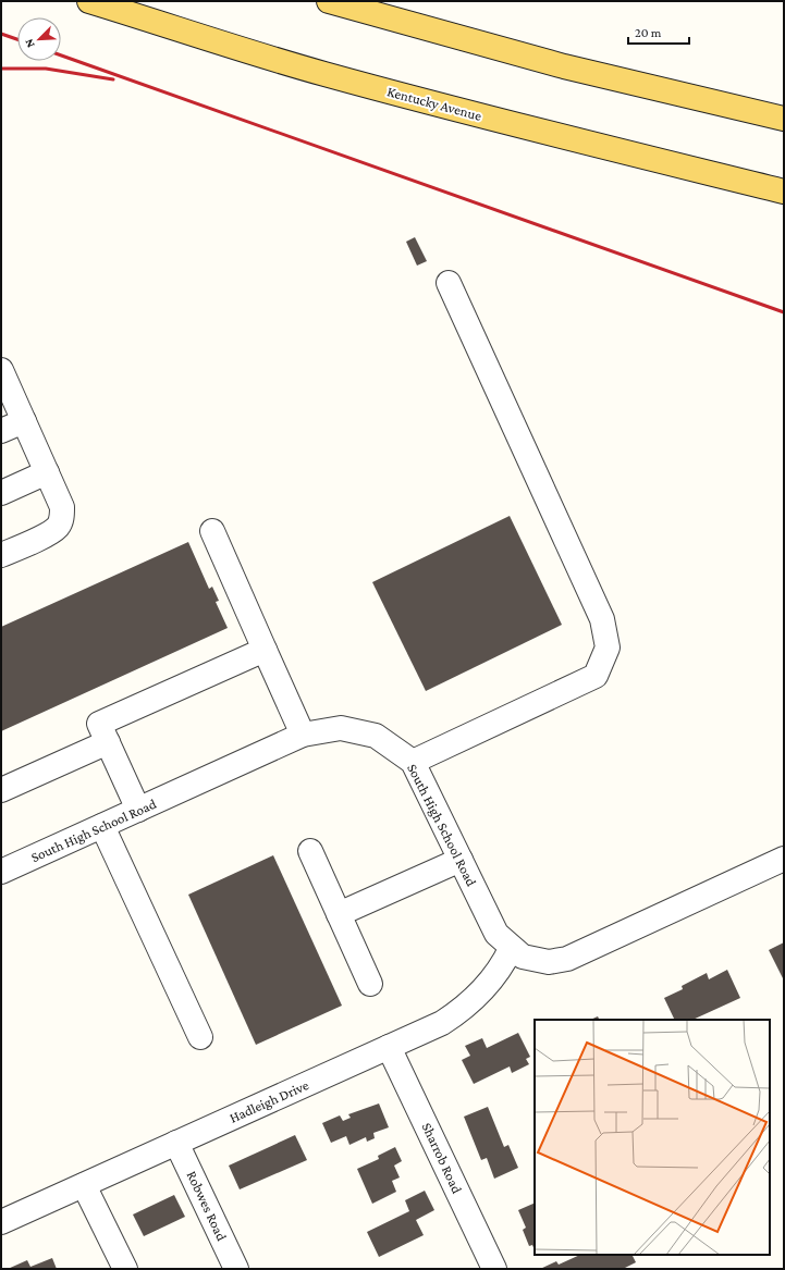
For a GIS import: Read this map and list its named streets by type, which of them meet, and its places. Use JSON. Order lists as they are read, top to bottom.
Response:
{
  "streets": {
    "main road": ["Kentucky Avenue"],
    "street": [
      "South High School Road",
      "Hadleigh Drive",
      "Sharrob Road",
      "Robwes Road"
    ]
  },
  "crossings": [
    ["South High School Road", "Hadleigh Drive"],
    ["Hadleigh Drive", "Sharrob Road"],
    ["Hadleigh Drive", "Robwes Road"]
  ],
  "scale_bar": "20 m",
  "north": "bottom left"
}
